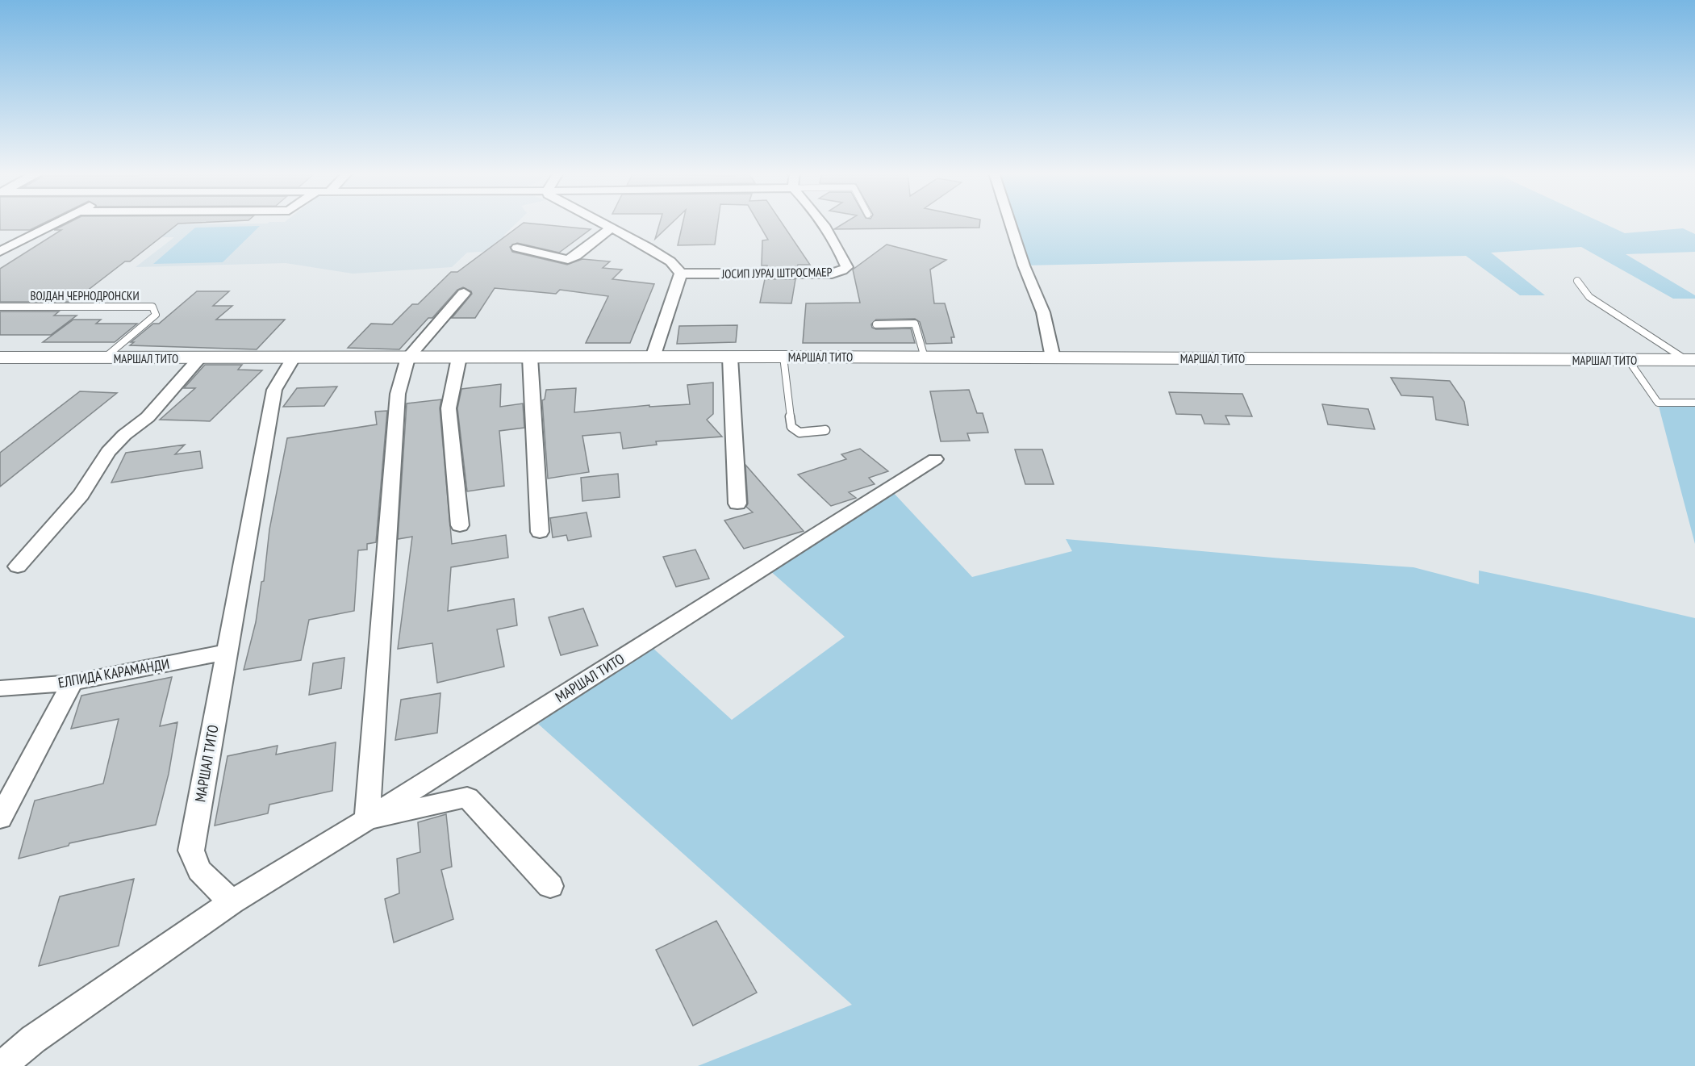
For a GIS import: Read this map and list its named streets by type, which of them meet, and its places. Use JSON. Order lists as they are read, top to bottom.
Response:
{
  "streets": {
    "street": ["ЈОСИП ЈУРАЈ ШТРОСМАЕР", "МАРШАЛ ТИТО", "ЕЛПИДА КАРАМАНДИ"],
    "lane": ["ВОЈДАН ЧЕРНОДРОНСКИ"]
  },
  "crossings": [
    ["ВОЈДАН ЧЕРНОДРОНСКИ", "МАРШАЛ ТИТО"],
    ["МАРШАЛ ТИТО", "ЕЛПИДА КАРАМАНДИ"]
  ]
}
